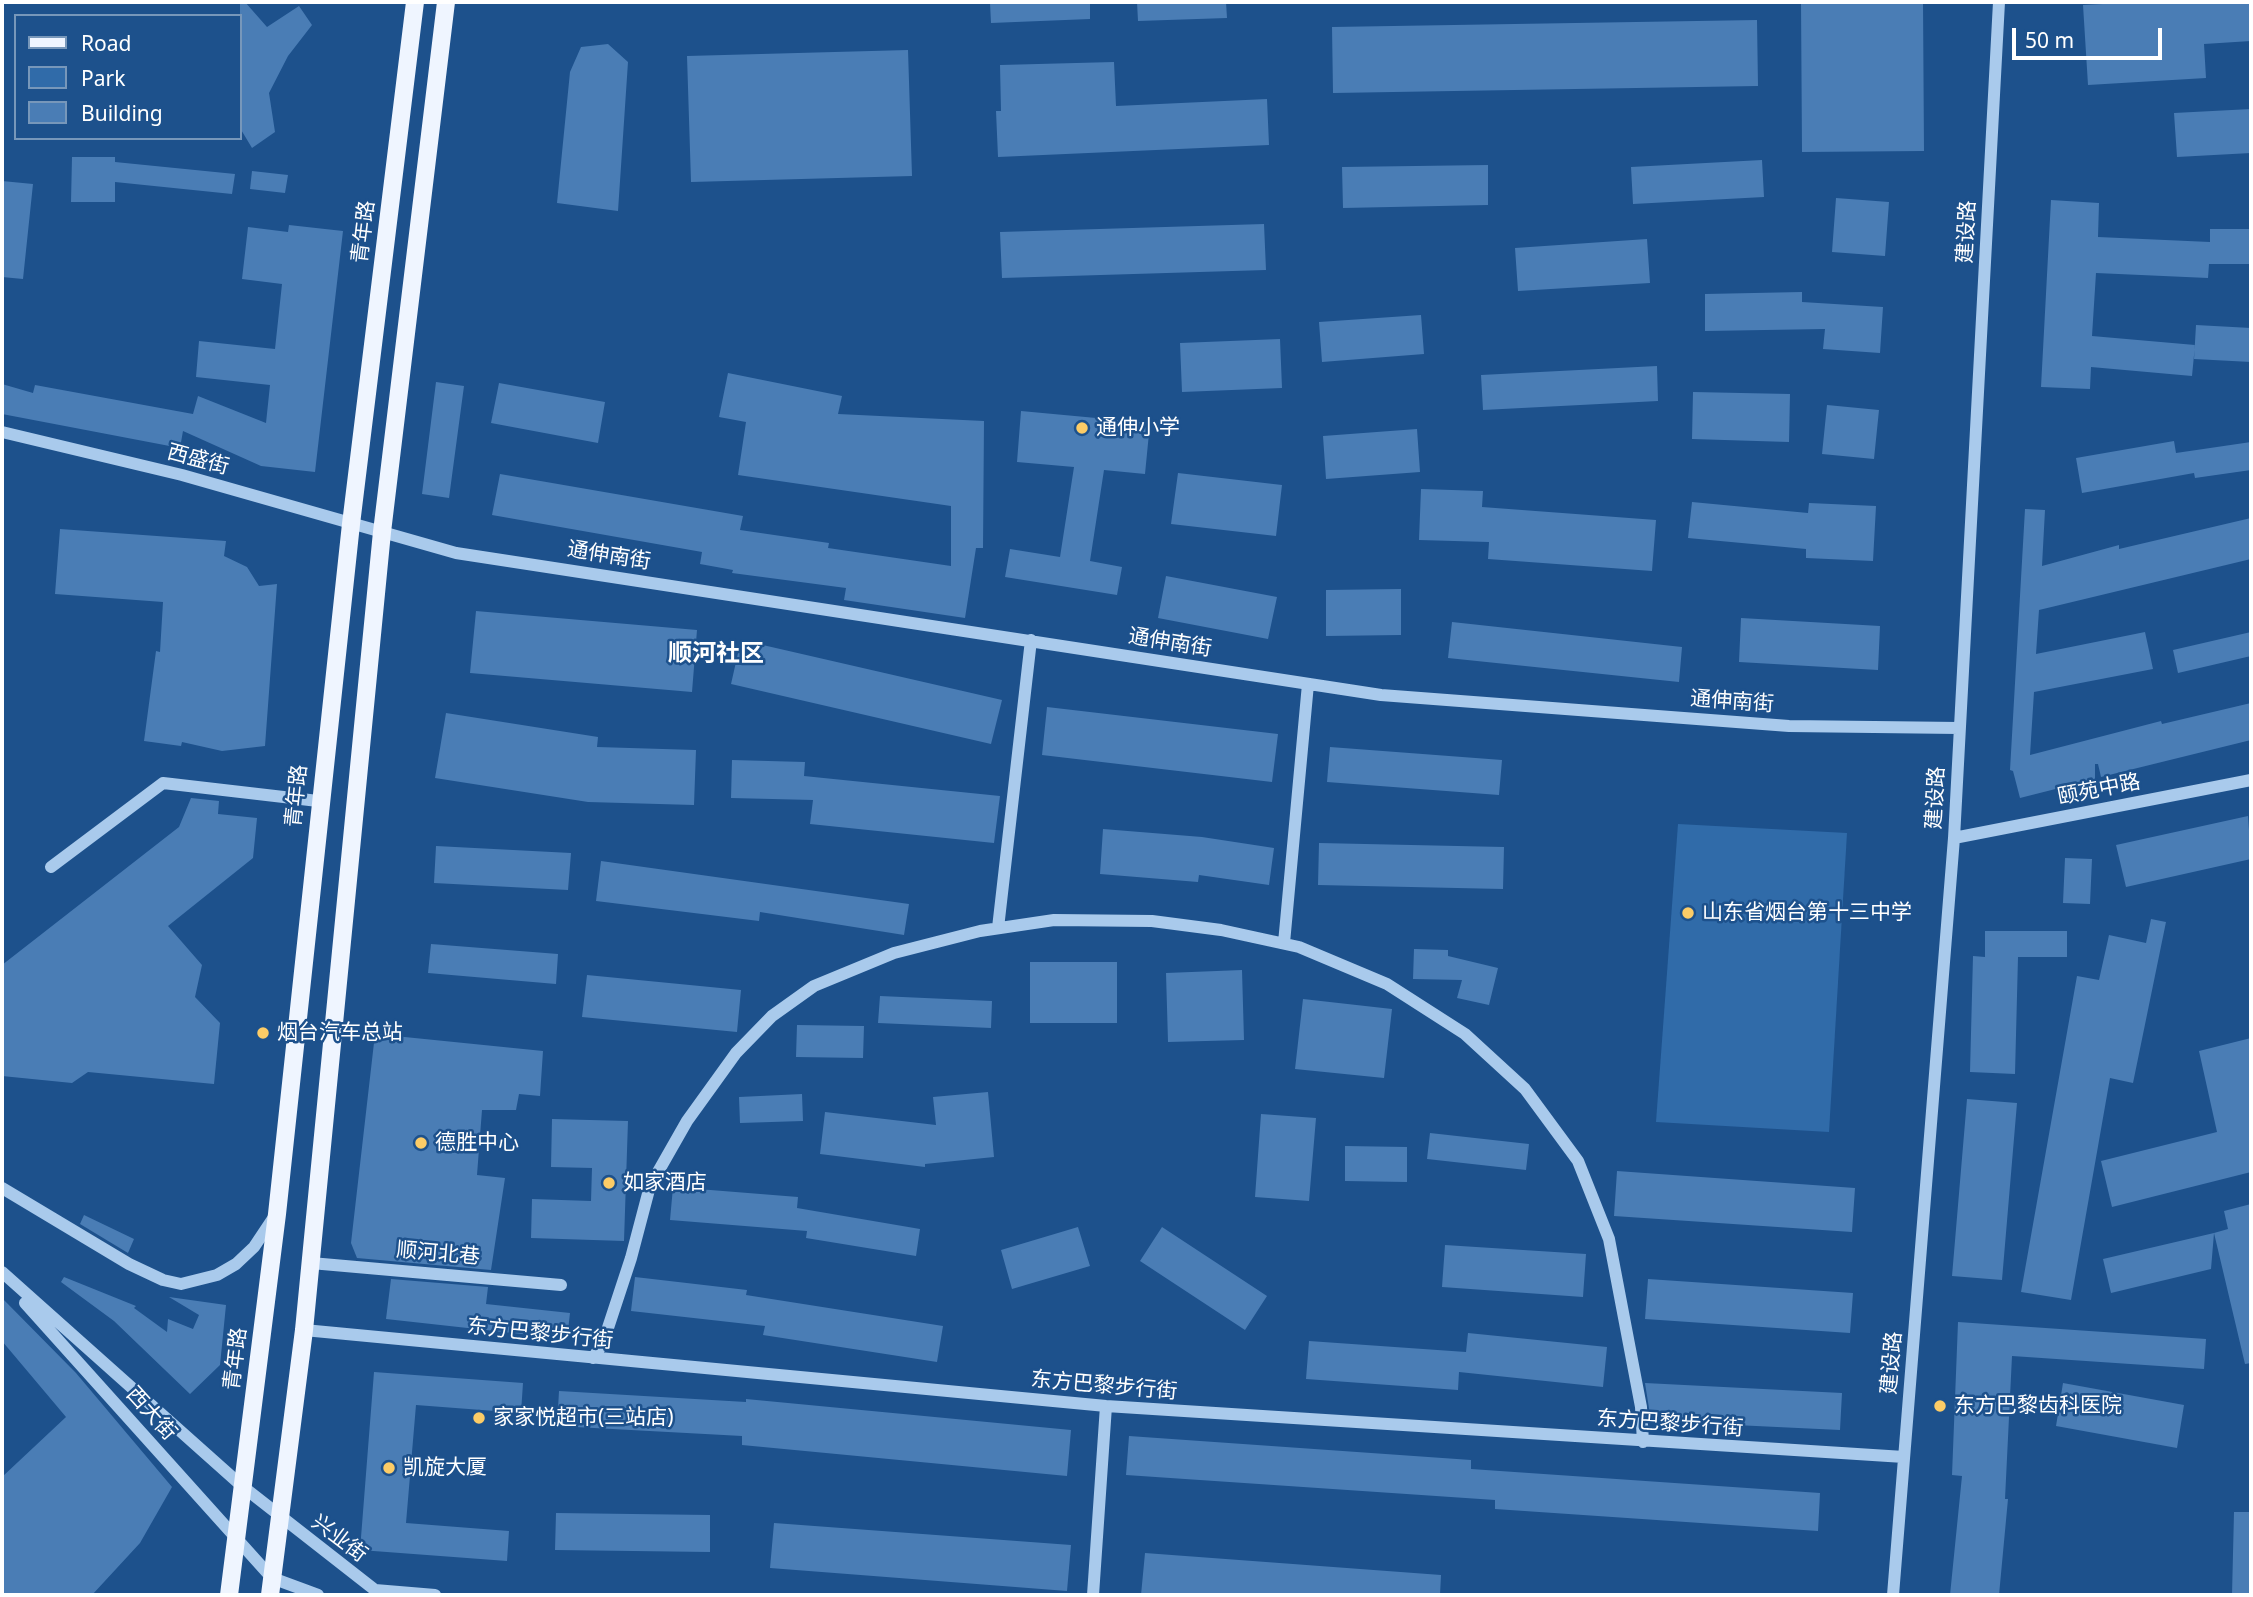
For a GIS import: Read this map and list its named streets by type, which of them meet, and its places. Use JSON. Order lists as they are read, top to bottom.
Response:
{
  "streets": {
    "main road": ["青年路"],
    "street": [
      "建设路",
      "西盛街",
      "通伸南街",
      "颐苑中路",
      "顺河北巷",
      "东方巴黎步行街",
      "西大街",
      "兴业街"
    ]
  },
  "crossings": [
    ["青年路", "西盛街"],
    ["青年路", "西大街"],
    ["建设路", "通伸南街"],
    ["建设路", "颐苑中路"],
    ["建设路", "东方巴黎步行街"],
    ["西盛街", "通伸南街"],
    ["西大街", "兴业街"]
  ],
  "districts": ["顺河社区"],
  "places": [
    "通伸小学",
    "山东省烟台第十三中学",
    "烟台汽车总站",
    "德胜中心",
    "如家酒店",
    "东方巴黎齿科医院",
    "家家悦超市(三站店)",
    "凯旋大厦"
  ],
  "legend": ["Road", "Park", "Building"],
  "scale_bar": "50 m"
}
